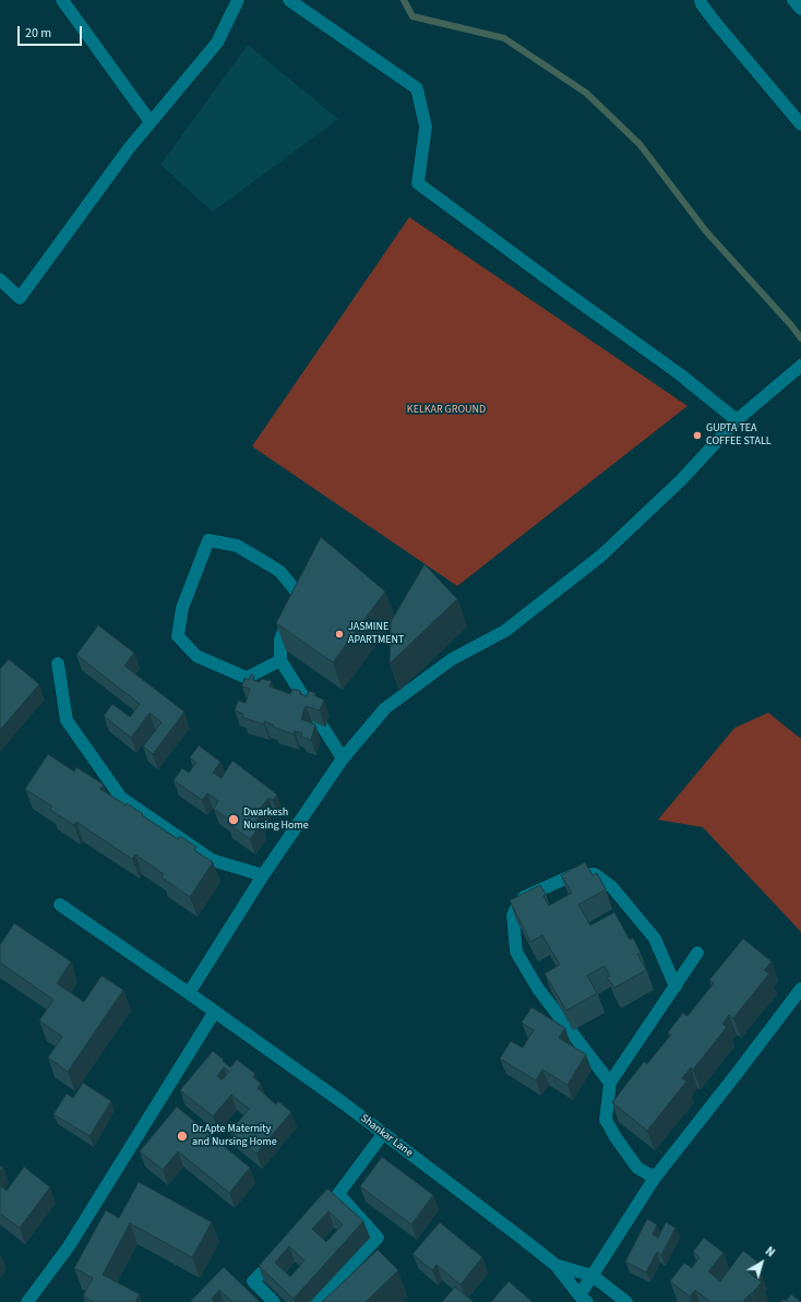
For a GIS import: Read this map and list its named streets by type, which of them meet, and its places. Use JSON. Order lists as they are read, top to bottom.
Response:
{
  "streets": {
    "street": ["Shankar Lane"]
  },
  "parks": ["KELKAR GROUND"],
  "places": [
    "GUPTA TEA COFFEE STALL",
    "JASMINE APARTMENT",
    "Dwarkesh Nursing Home",
    "Dr.Apte Maternity and Nursing Home"
  ],
  "scale_bar": "20 m",
  "north": "top right"
}
